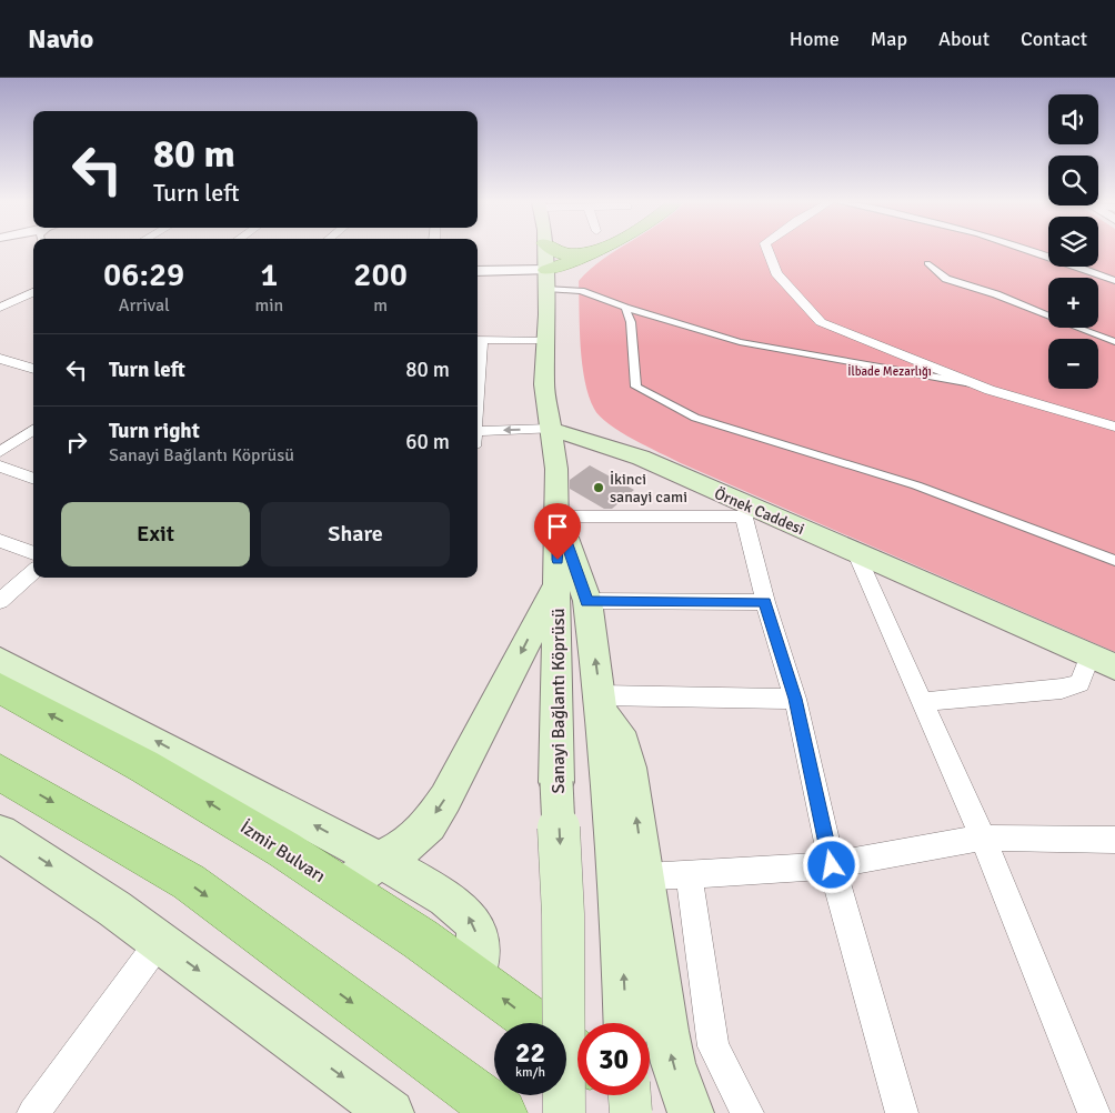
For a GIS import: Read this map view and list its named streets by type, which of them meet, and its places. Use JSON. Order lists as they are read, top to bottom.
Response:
{
  "streets": {
    "main road": ["Örnek Caddesi", "Sanayi Bağlantı Köprüsü", "İzmir Bulvarı"]
  },
  "parks": ["İlbade Mezarlığı"],
  "places": ["İkinci sanayi cami"],
  "page": {
    "header": "Navio",
    "nav": [
      "Home",
      "Map",
      "About",
      "Contact"
    ],
    "map_buttons": ["+", "−"],
    "turn": ["80 m", "Turn left"],
    "eta": [
      "06:29",
      "Arrival",
      "1",
      "min",
      "200",
      "m"
    ],
    "list": [
      {
        "name": "Turn left",
        "value": "80 m"
      },
      {
        "name": "Turn right",
        "note": "Sanayi Bağlantı Köprüsü",
        "value": "60 m"
      }
    ],
    "buttons": ["Exit", "Share"],
    "speed": "22 km/h",
    "limit": "30"
  }
}
